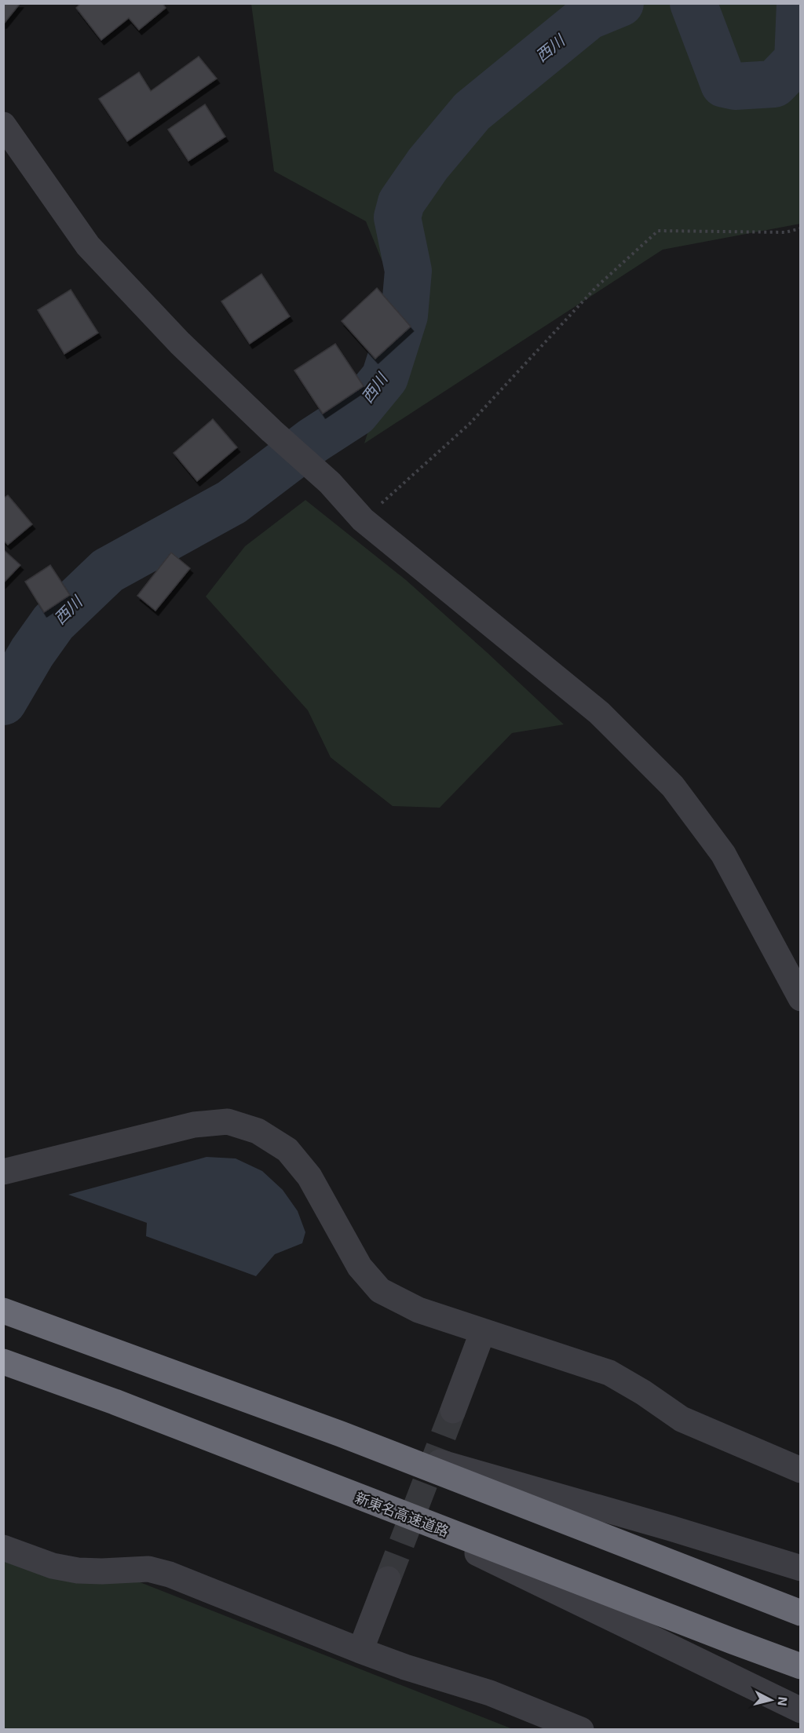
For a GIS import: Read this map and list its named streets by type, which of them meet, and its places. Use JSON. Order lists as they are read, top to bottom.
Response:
{
  "streets": {
    "highway": ["新東名高速道路"]
  },
  "water": ["西川"],
  "north": "right"
}
